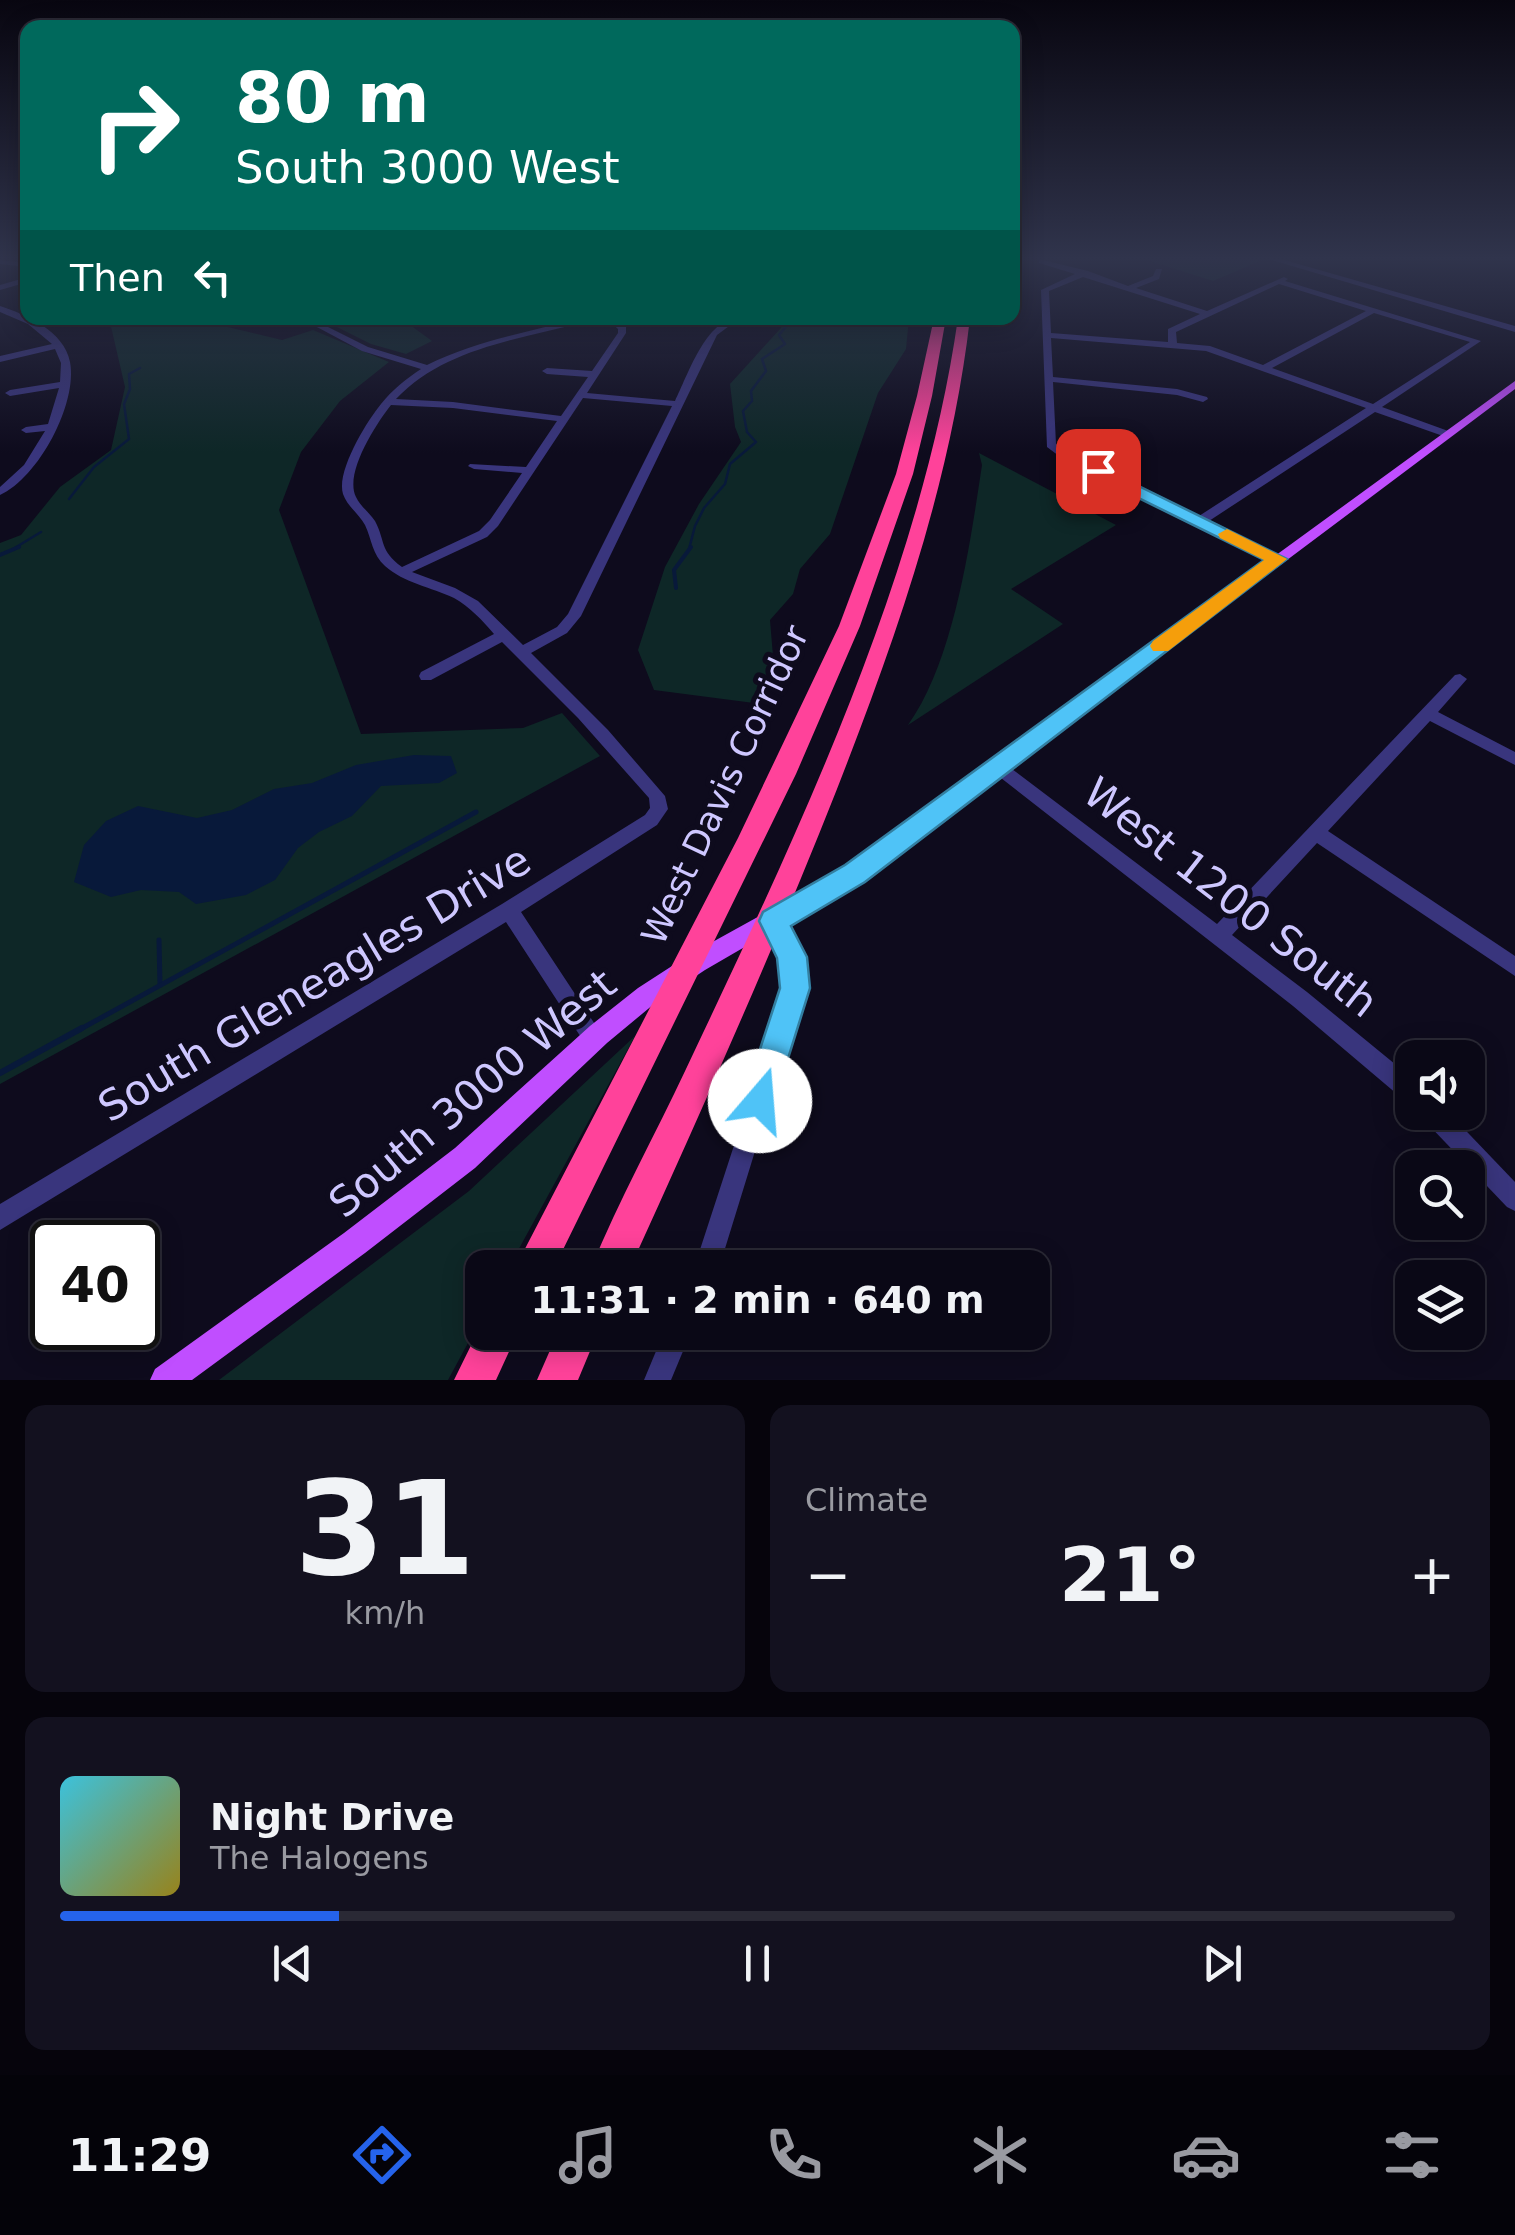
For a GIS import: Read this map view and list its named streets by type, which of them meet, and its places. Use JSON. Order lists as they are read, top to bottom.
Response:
{
  "streets": {
    "highway": ["West Davis Corridor"],
    "main road": ["South 3000 West"],
    "street": ["West 1200 South", "South Gleneagles Drive"]
  },
  "crossings": [
    ["West 1200 South", "South 3000 West"]
  ],
  "page": {
    "turn": ["80 m", "South 3000 West"],
    "then": "Then",
    "limit": "40",
    "trip": "11:31 · 2 min · 640 m",
    "tile": [
      ["31", "km/h"],
      "Climate"
    ],
    "heat": ["−", "21°", "+"],
    "song": ["Night Drive", "The Halogens"],
    "tabs": "11:29"
  }
}
